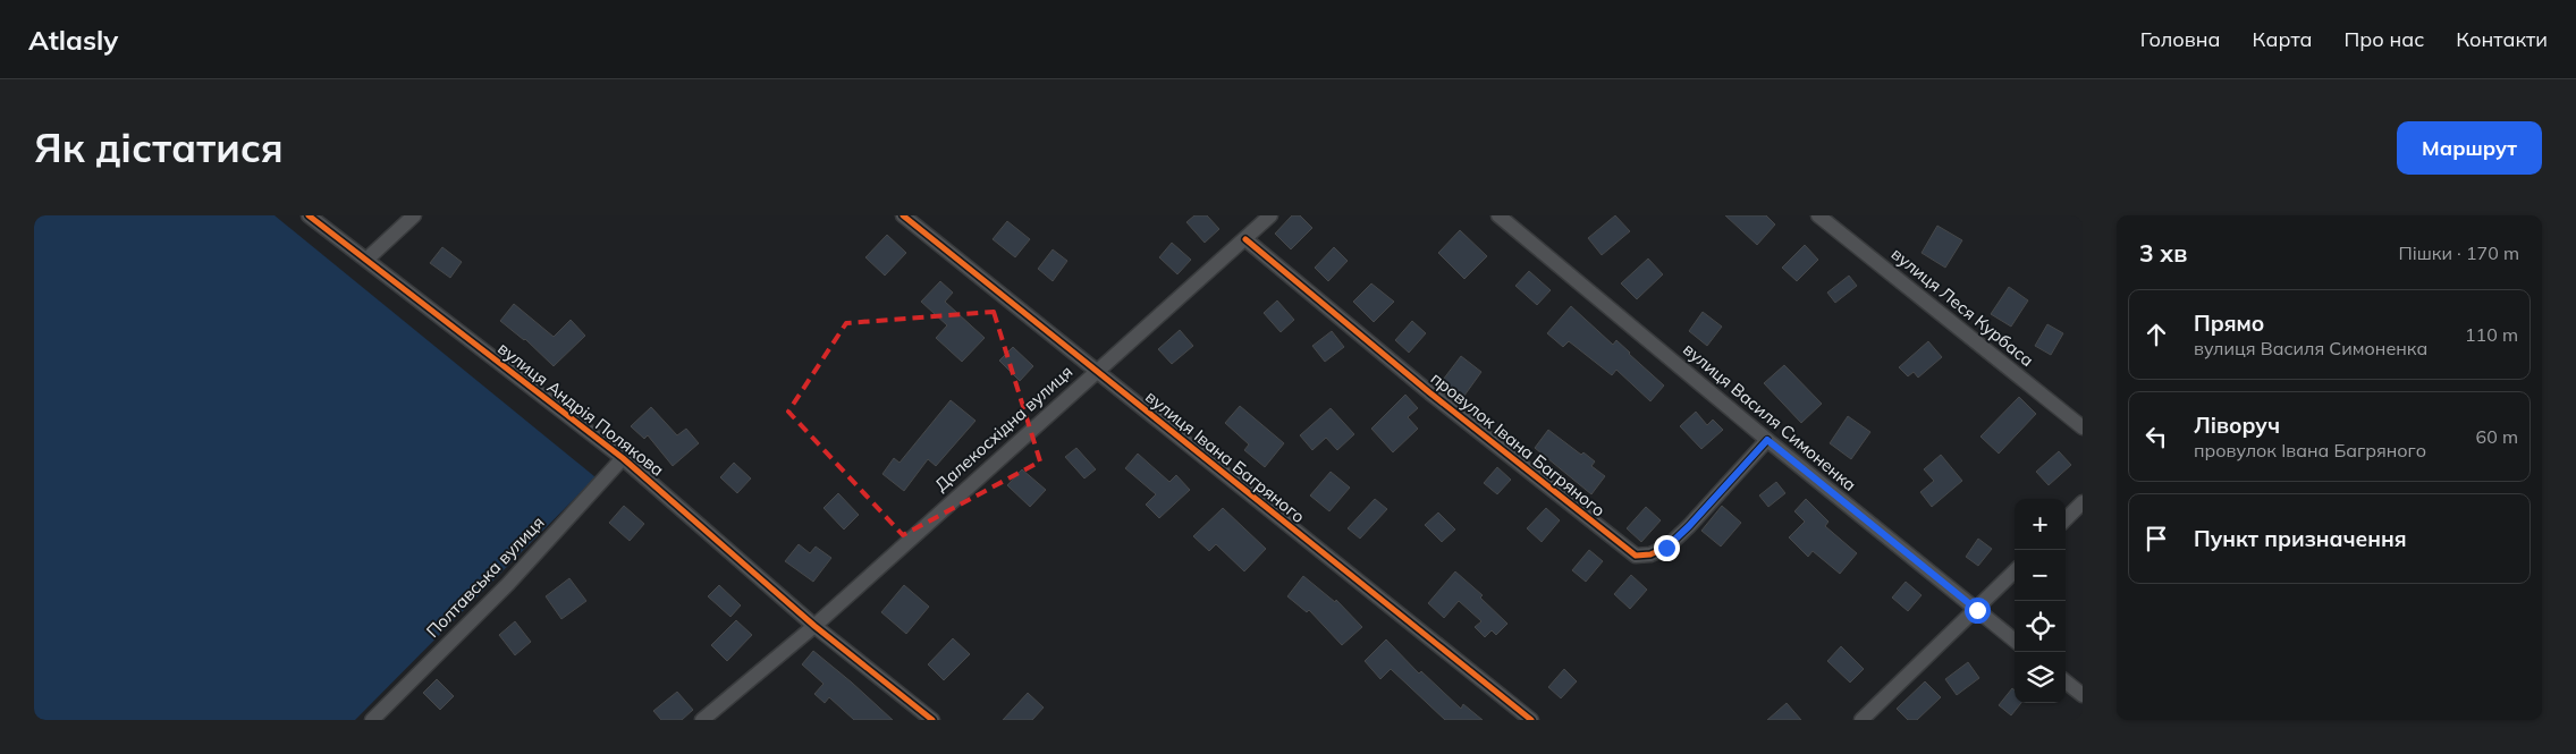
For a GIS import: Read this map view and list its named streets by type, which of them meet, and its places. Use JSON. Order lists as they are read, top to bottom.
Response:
{
  "streets": {
    "street": [
      "вулиця Леся Курбаса",
      "вулиця Андрія Полякова",
      "вулиця Василя Симоненка",
      "Далекосхідна вулиця",
      "провулок Івана Багряного",
      "вулиця Івана Багряного",
      "Полтавська вулиця"
    ]
  },
  "crossings": [
    ["вулиця Андрія Полякова", "Далекосхідна вулиця"],
    ["вулиця Андрія Полякова", "Полтавська вулиця"],
    ["вулиця Василя Симоненка", "провулок Івана Багряного"],
    ["Далекосхідна вулиця", "провулок Івана Багряного"],
    ["Далекосхідна вулиця", "вулиця Івана Багряного"]
  ],
  "page": {
    "header": "Atlasly",
    "nav": [
      "Головна",
      "Карта",
      "Про нас",
      "Контакти"
    ],
    "buttons": "Маршрут",
    "title": "Як дістатися",
    "heading": ["3 хв", "Пішки · 170 m"],
    "list": [
      ["Прямо", "вулиця Василя Симоненка", "110 m"],
      ["Ліворуч", "провулок Івана Багряного", "60 m"],
      "Пункт призначення"
    ],
    "map_buttons": ["+", "−"]
  }
}
